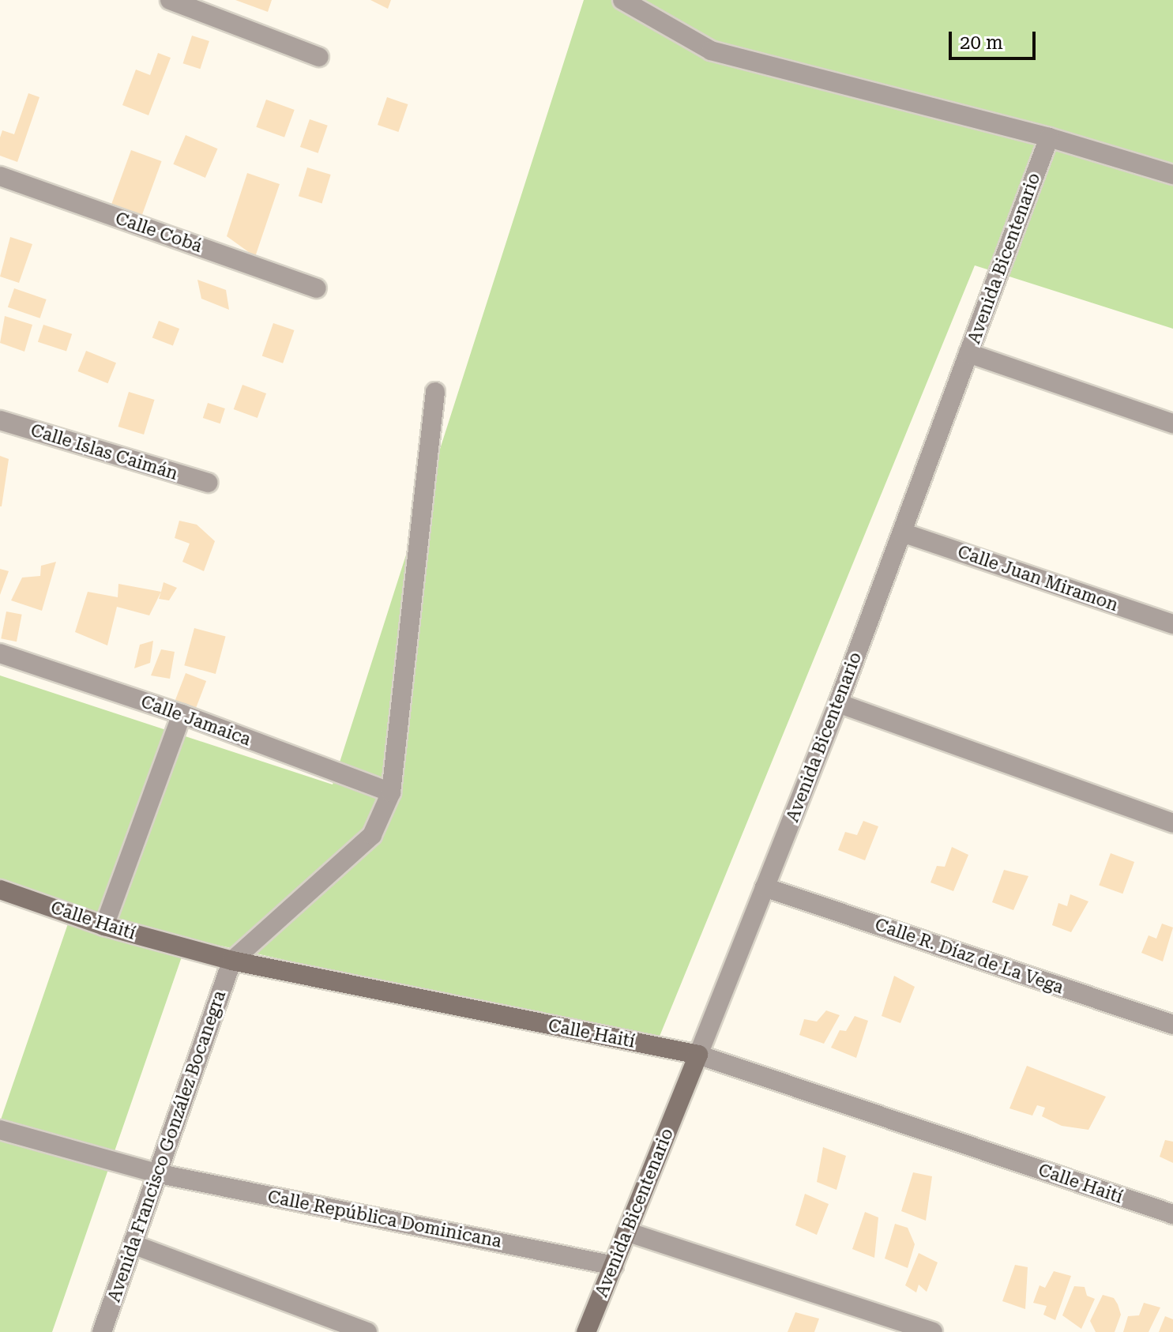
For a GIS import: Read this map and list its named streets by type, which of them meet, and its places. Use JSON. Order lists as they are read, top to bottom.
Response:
{
  "streets": {
    "street": [
      "Calle Cobá",
      "Avenida Bicentenario",
      "Calle Islas Caimán",
      "Calle Juan Miramon",
      "Calle Jamaica",
      "Calle Haití",
      "Calle R. Díaz de La Vega",
      "Avenida Francisco González Bocanegra",
      "Calle República Dominicana"
    ]
  },
  "crossings": [
    ["Avenida Bicentenario", "Calle Juan Miramon"],
    ["Avenida Bicentenario", "Calle Haití"],
    ["Avenida Bicentenario", "Calle R. Díaz de La Vega"],
    ["Avenida Bicentenario", "Calle República Dominicana"],
    ["Calle Haití", "Avenida Francisco González Bocanegra"],
    ["Avenida Francisco González Bocanegra", "Calle República Dominicana"]
  ],
  "scale_bar": "20 m"
}
